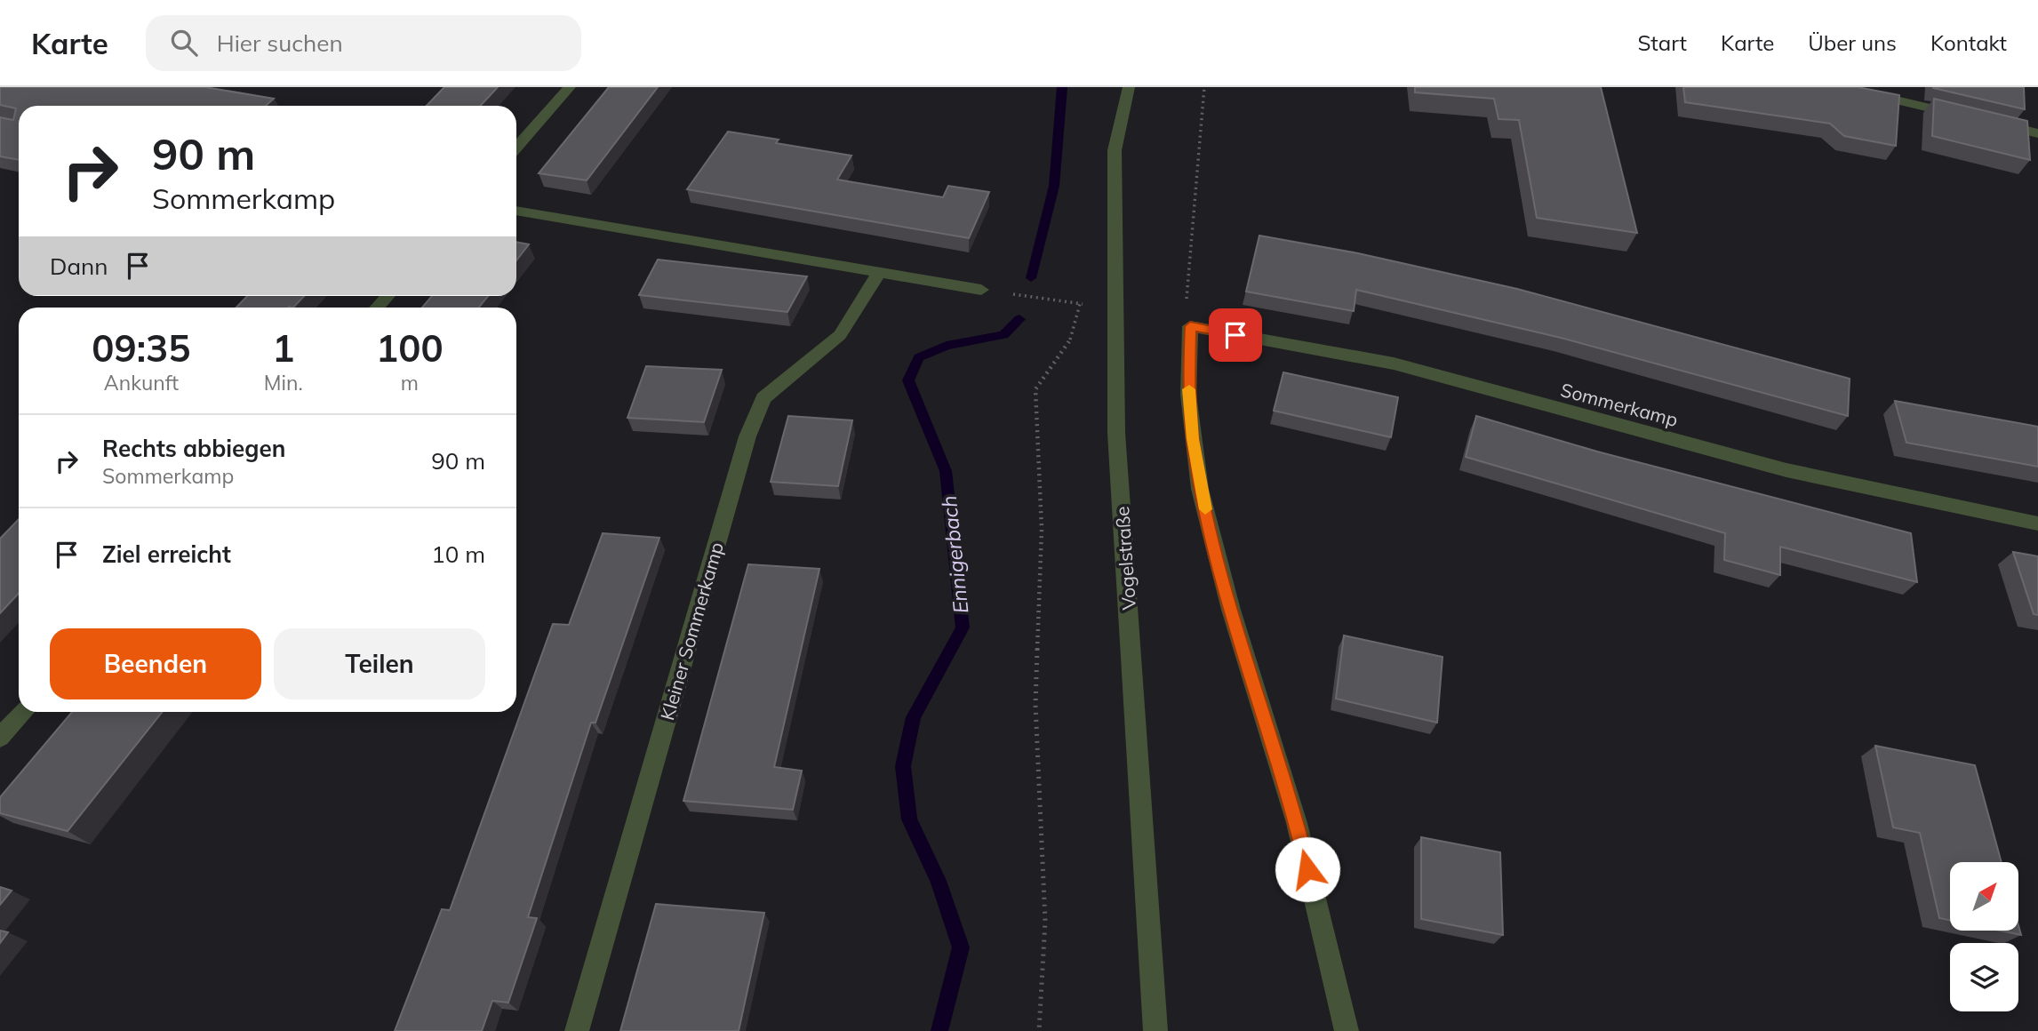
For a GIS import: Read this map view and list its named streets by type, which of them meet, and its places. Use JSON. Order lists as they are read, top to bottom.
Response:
{
  "streets": {
    "street": ["Sommerkamp", "Vogelstraße", "Kleiner Sommerkamp"]
  },
  "water": ["Ennigerbach"],
  "north": "top right",
  "page": {
    "header": "Karte",
    "search": "Hier suchen",
    "nav": [
      "Start",
      "Karte",
      "Über uns",
      "Kontakt"
    ],
    "turn": ["90 m", "Sommerkamp"],
    "then": "Dann",
    "eta": [
      "09:35",
      "Ankunft",
      "1",
      "Min.",
      "100",
      "m"
    ],
    "list": [
      {
        "name": "Rechts abbiegen",
        "note": "Sommerkamp",
        "value": "90 m"
      },
      {
        "name": "Ziel erreicht",
        "value": "10 m"
      }
    ],
    "buttons": ["Beenden", "Teilen"]
  }
}
